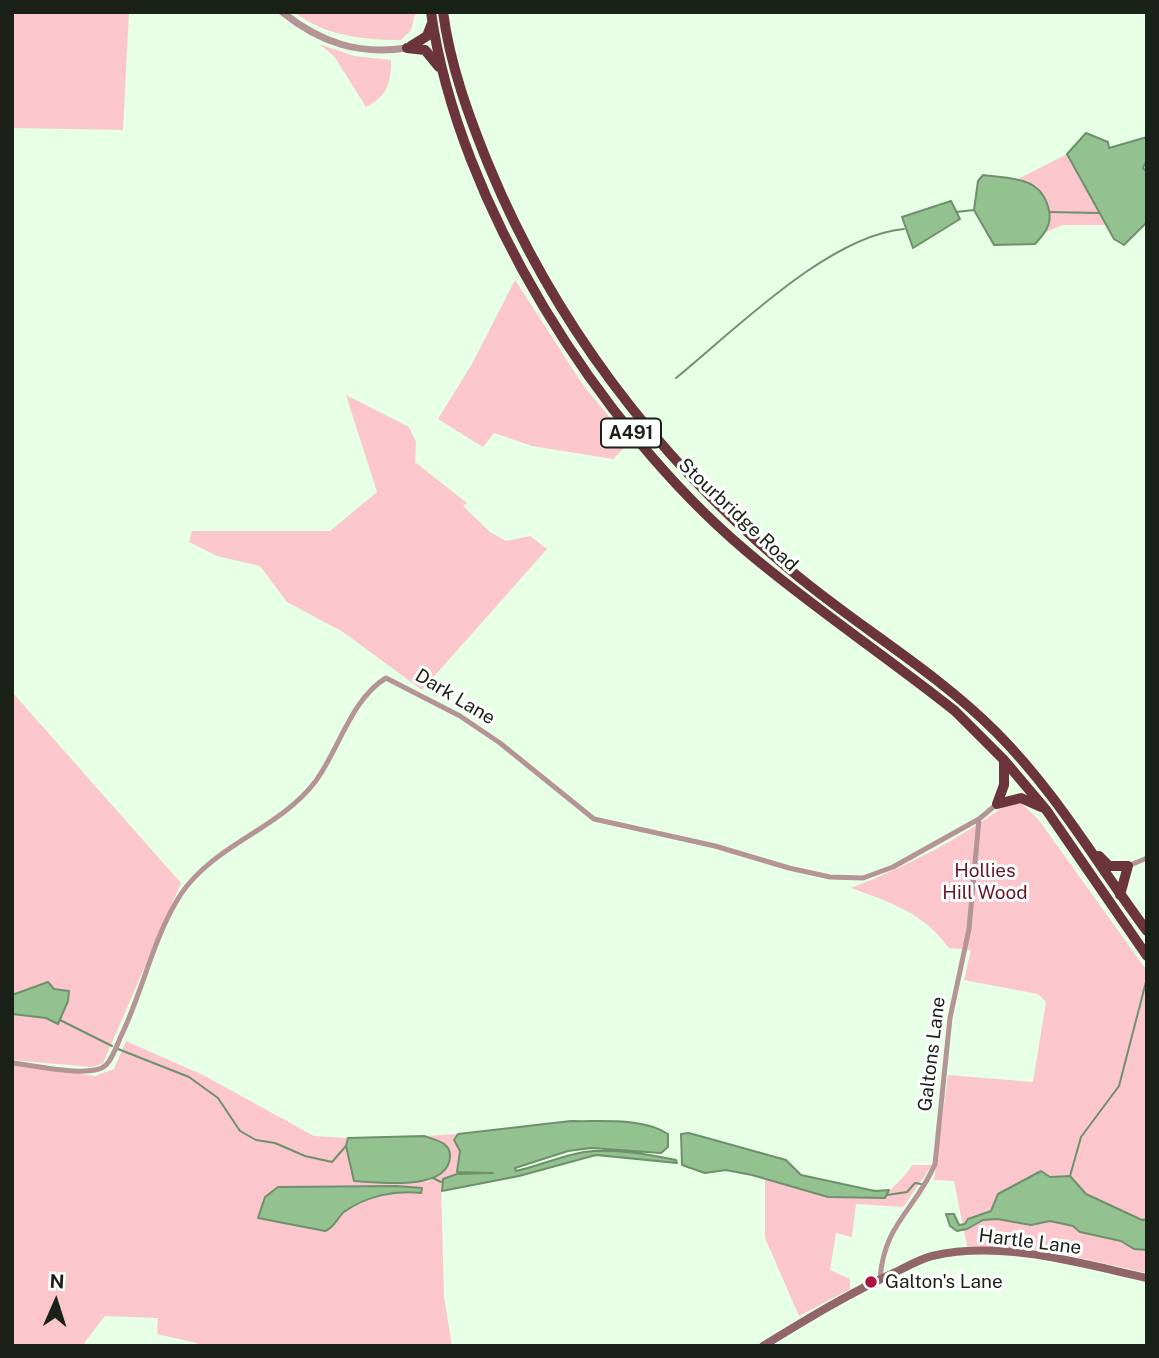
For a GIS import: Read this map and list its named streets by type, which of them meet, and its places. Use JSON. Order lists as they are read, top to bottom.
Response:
{
  "streets": {
    "highway": ["A491", "Stourbridge Road"],
    "main road": ["Hartle Lane"],
    "street": ["Dark Lane", "Galtons Lane"]
  },
  "crossings": [
    ["Dark Lane", "Galtons Lane"],
    ["Galtons Lane", "Hartle Lane"]
  ],
  "parks": ["Hollies Hill Wood"],
  "places": ["Galton's Lane"],
  "north": "top"
}
